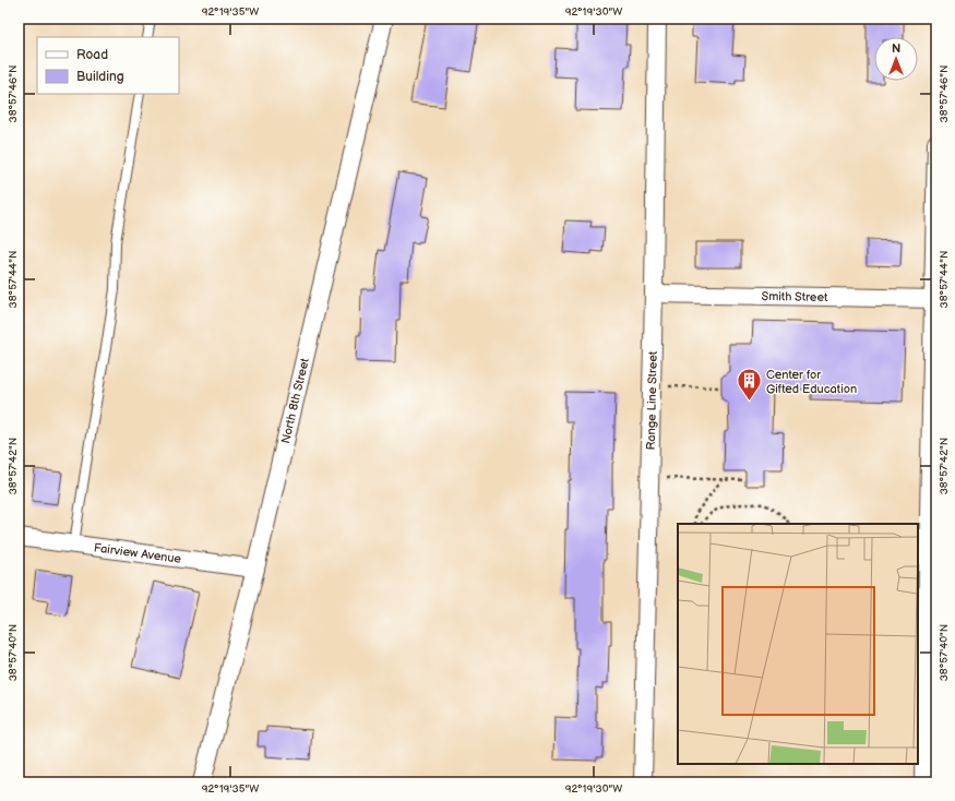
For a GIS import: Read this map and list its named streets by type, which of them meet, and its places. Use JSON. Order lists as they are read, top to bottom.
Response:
{
  "streets": {
    "street": [
      "Smith Street",
      "North 8th Street",
      "Range Line Street",
      "Fairview Avenue"
    ]
  },
  "crossings": [
    ["Smith Street", "Range Line Street"],
    ["North 8th Street", "Fairview Avenue"]
  ],
  "places": {
    "building": ["Center for Gifted Education"]
  },
  "legend": ["Road", "Building"],
  "north": "top",
  "coordinates": [
    "92°19'35\"W",
    "92°19'30\"W",
    "38°57'46\"N",
    "38°57'44\"N",
    "38°57'42\"N",
    "38°57'40\"N"
  ]
}
